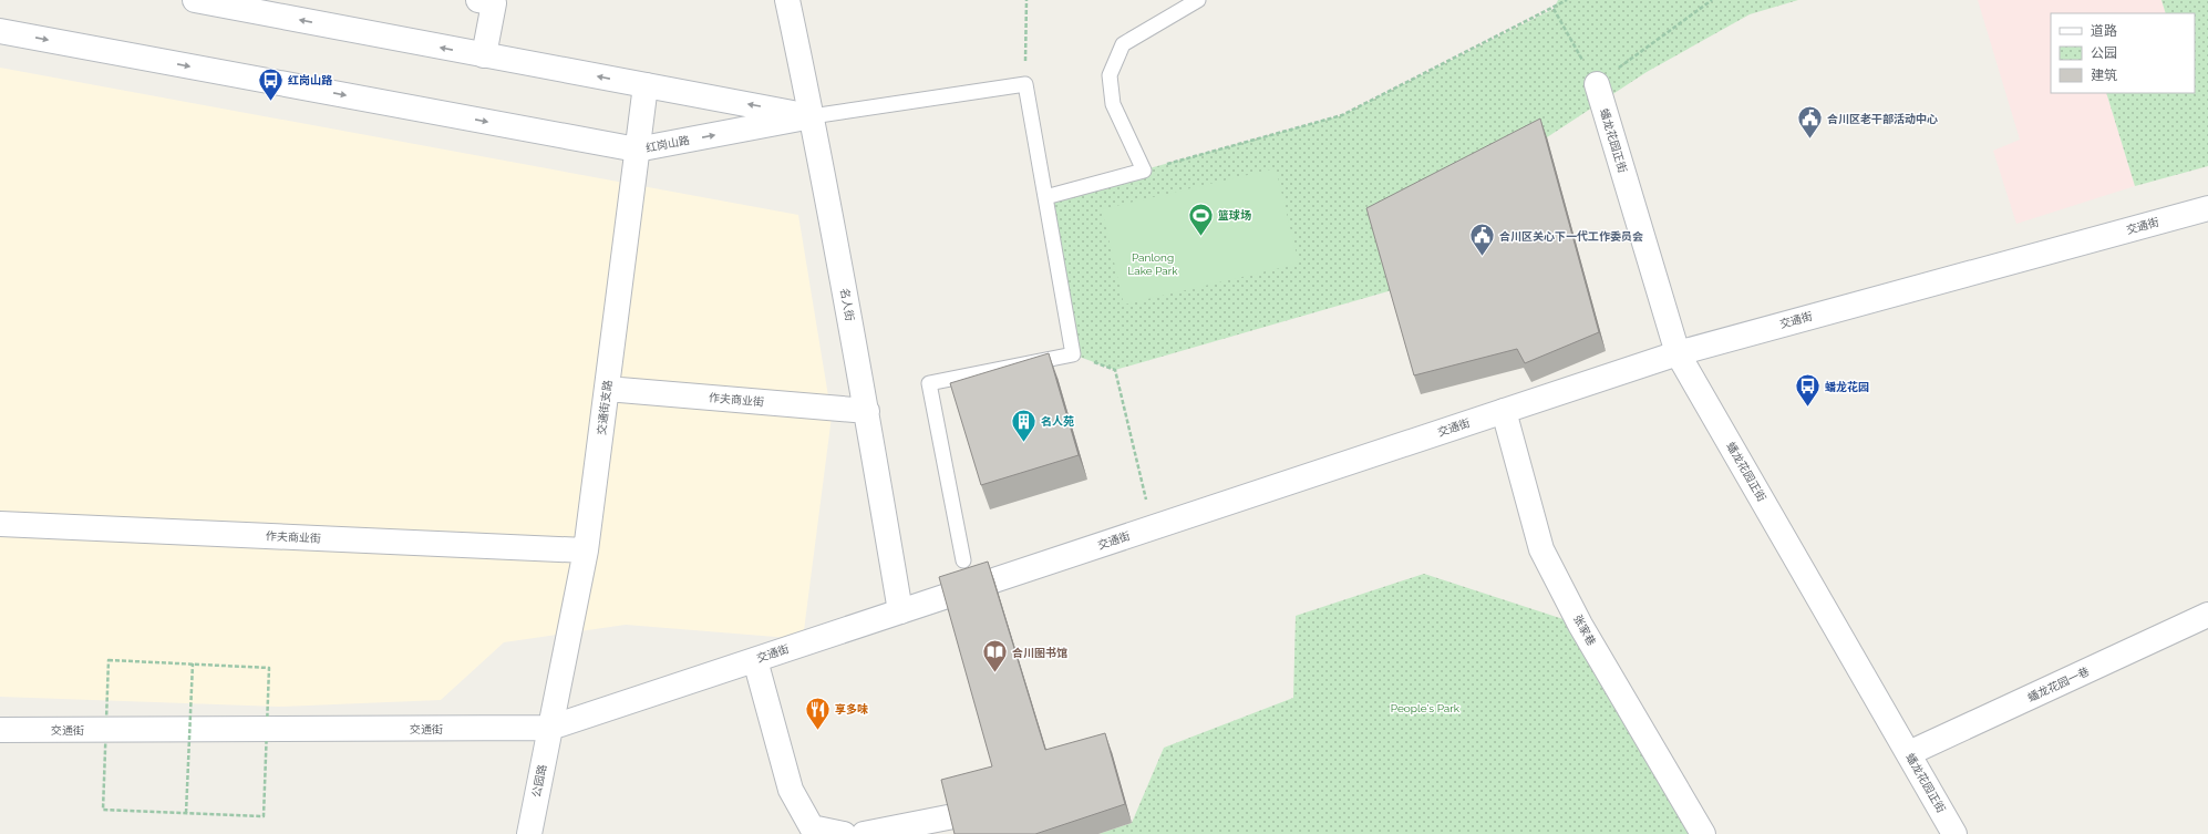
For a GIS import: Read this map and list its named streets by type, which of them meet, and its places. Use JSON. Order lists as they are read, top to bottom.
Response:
{
  "streets": {
    "street": [
      "蟠龙花园正街",
      "红岗山路",
      "交通街",
      "名人街",
      "作夫商业街",
      "交通街支路",
      "张家巷",
      "蟠龙花园一巷",
      "公园路"
    ]
  },
  "crossings": [
    ["蟠龙花园正街", "交通街"],
    ["蟠龙花园正街", "蟠龙花园一巷"],
    ["红岗山路", "名人街"],
    ["红岗山路", "交通街支路"],
    ["交通街", "名人街"],
    ["交通街", "交通街支路"],
    ["交通街", "张家巷"],
    ["交通街", "公园路"],
    ["名人街", "作夫商业街"],
    ["作夫商业街", "交通街支路"],
    ["交通街支路", "公园路"]
  ],
  "parks": ["Panlong Lake Park", "People's Park"],
  "places": {
    "bus stop": ["红岗山路", "蟠龙花园"],
    "public building": ["合川区老干部活动中心", "合川区关心下一代工作委员会"],
    "sports": ["篮球场"],
    "building": ["名人苑"],
    "library": ["合川图书馆"],
    "restaurant": ["享多味"]
  },
  "legend": ["道路", "公园", "建筑"]
}
